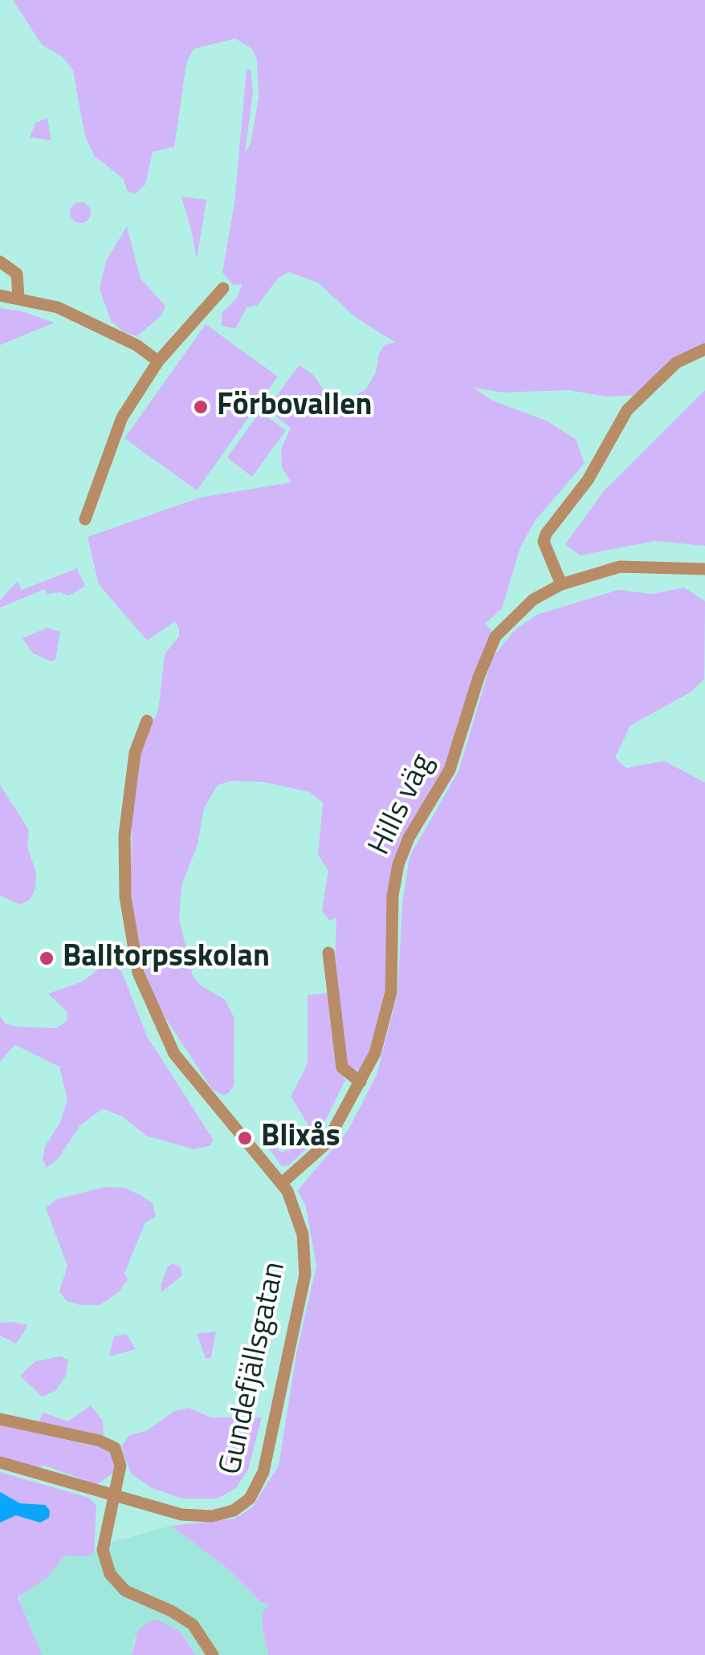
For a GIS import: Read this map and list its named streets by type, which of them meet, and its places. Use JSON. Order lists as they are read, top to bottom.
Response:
{
  "streets": {
    "street": ["Hills väg", "Gundefjällsgatan"]
  },
  "places": ["Förbovallen", "Balltorpsskolan", "Blixås"]
}
